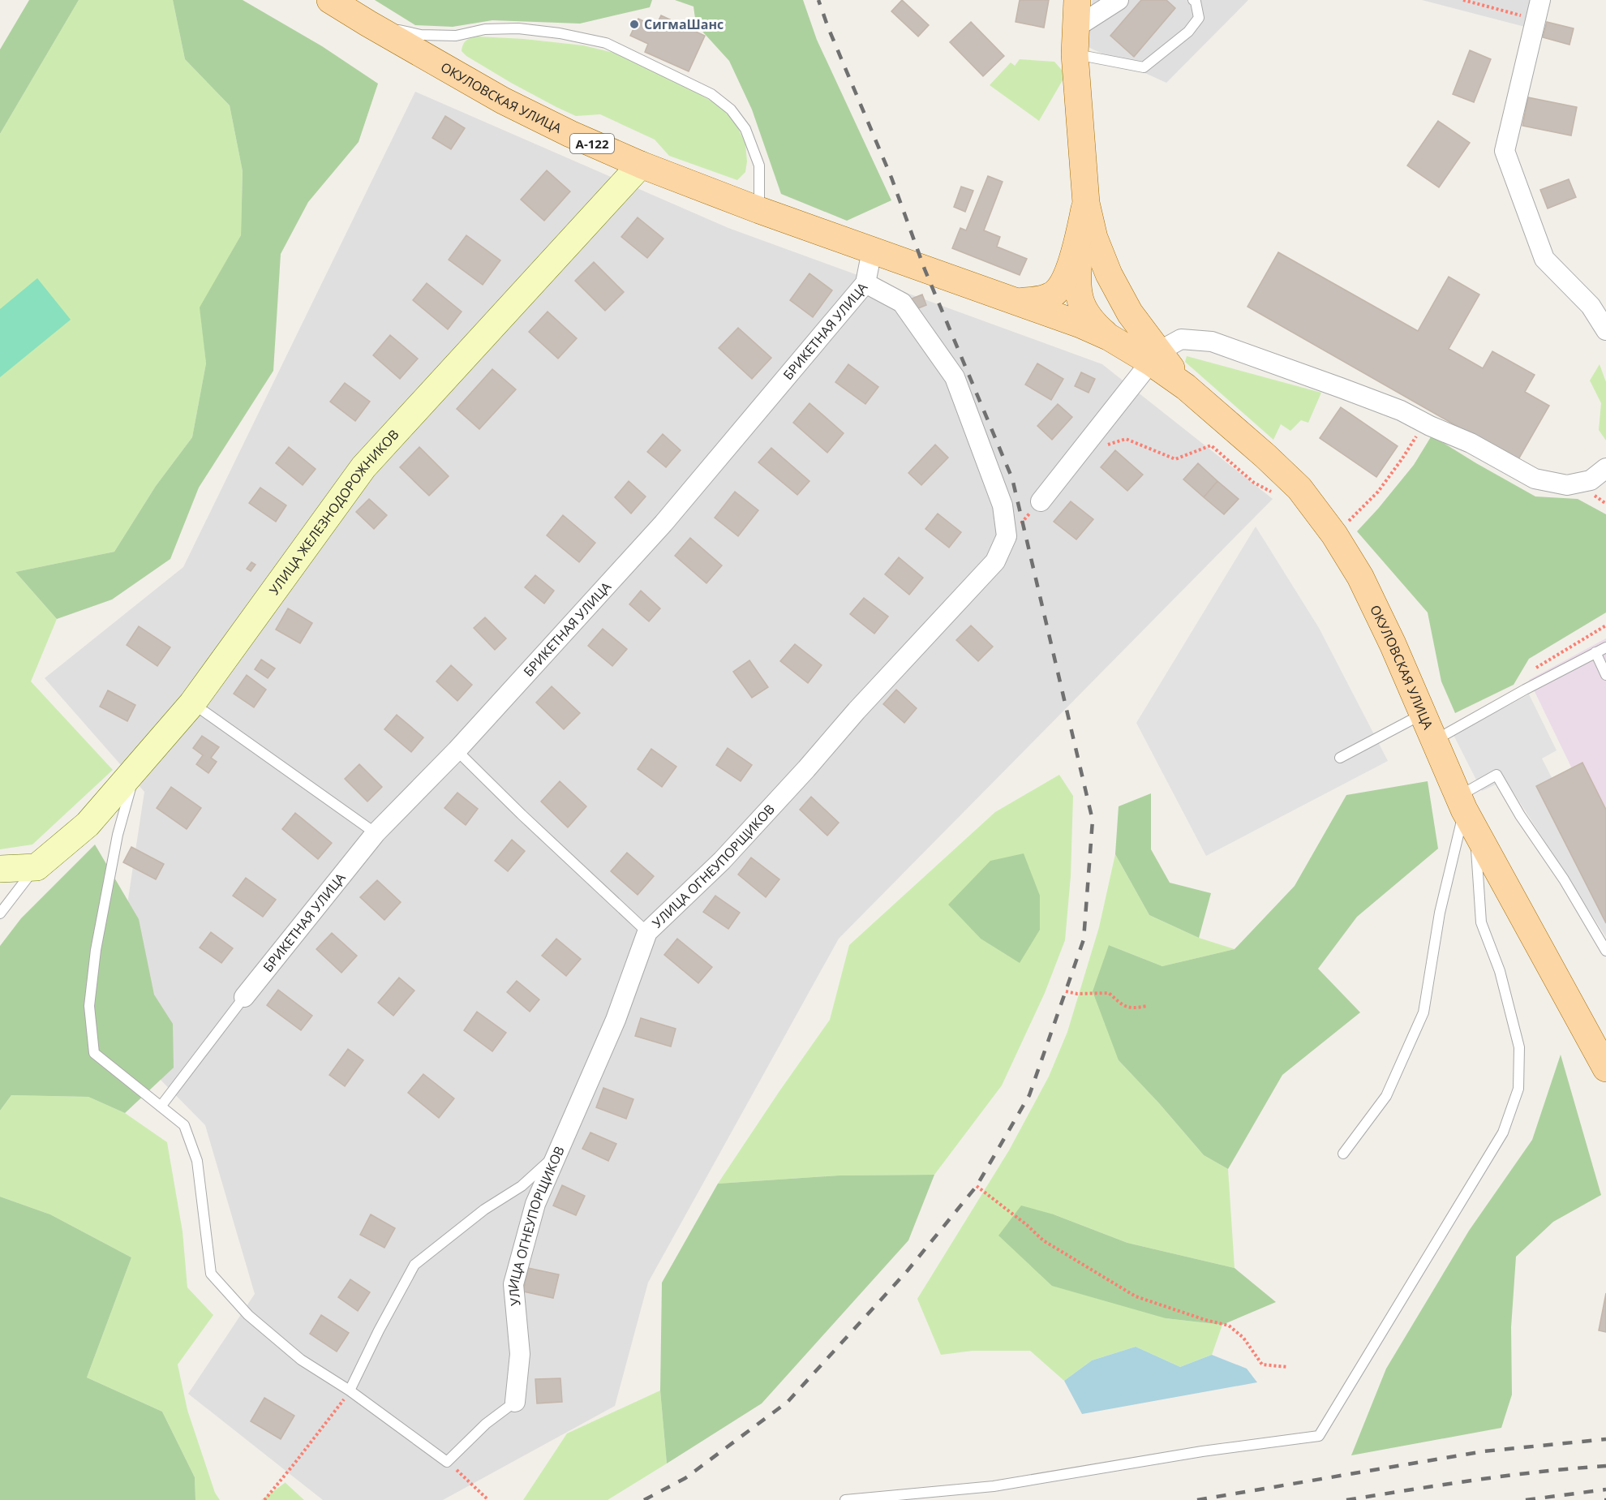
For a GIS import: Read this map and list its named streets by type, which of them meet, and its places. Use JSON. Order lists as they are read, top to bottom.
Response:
{
  "streets": {
    "main road": ["ОКУЛОВСКАЯ УЛИЦА", "А-122"],
    "street": ["БРИКЕТНАЯ УЛИЦА", "УЛИЦА ЖЕЛЕЗНОДОРОЖНИКОВ", "УЛИЦА ОГНЕУПОРЩИКОВ"]
  },
  "crossings": [
    ["ОКУЛОВСКАЯ УЛИЦА", "А-122"],
    ["ОКУЛОВСКАЯ УЛИЦА", "БРИКЕТНАЯ УЛИЦА"],
    ["ОКУЛОВСКАЯ УЛИЦА", "УЛИЦА ЖЕЛЕЗНОДОРОЖНИКОВ"],
    ["А-122", "БРИКЕТНАЯ УЛИЦА"],
    ["БРИКЕТНАЯ УЛИЦА", "УЛИЦА ОГНЕУПОРЩИКОВ"]
  ],
  "places": ["СигмаШанс"]
}
